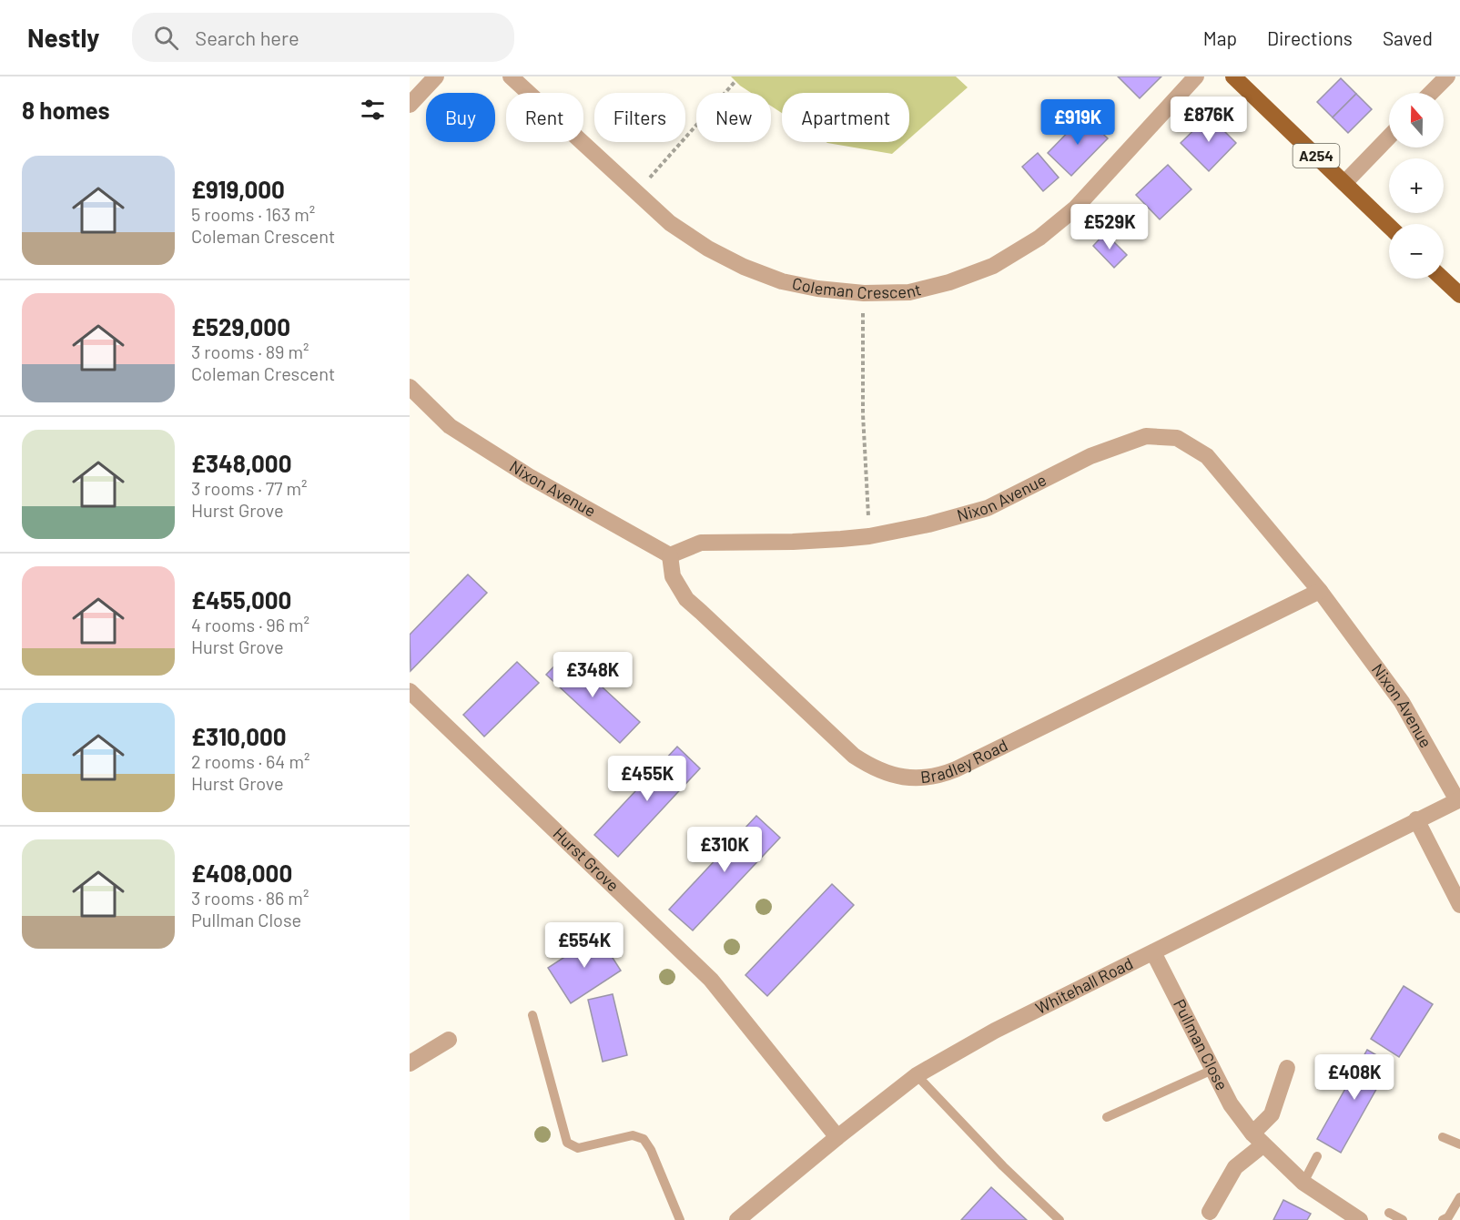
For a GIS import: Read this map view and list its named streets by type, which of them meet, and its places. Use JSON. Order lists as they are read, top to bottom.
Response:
{
  "streets": {
    "main road": ["A254"],
    "street": [
      "Coleman Crescent",
      "Nixon Avenue",
      "Bradley Road",
      "Hurst Grove",
      "Whitehall Road",
      "Pullman Close"
    ]
  },
  "crossings": [
    ["Nixon Avenue", "Bradley Road"],
    ["Nixon Avenue", "Whitehall Road"],
    ["Hurst Grove", "Whitehall Road"],
    ["Whitehall Road", "Pullman Close"]
  ],
  "north": "top",
  "page": {
    "header": "Nestly",
    "search": "Search here",
    "nav": ["Map", "Directions", "Saved"],
    "heading": "8 homes",
    "map_buttons": ["+", "−"],
    "chip": [
      "Buy",
      "Rent",
      "Filters",
      "New",
      "Apartment"
    ],
    "price": [
      "£876K",
      "£919K",
      "£529K",
      "£348K",
      "£455K",
      "£310K",
      "£554K",
      "£408K"
    ],
    "list": [
      {
        "name": "£919,000",
        "note": "5 rooms · 163 m² · Coleman Crescent"
      },
      {
        "name": "£529,000",
        "note": "3 rooms · 89 m² · Coleman Crescent"
      },
      {
        "name": "£348,000",
        "note": "3 rooms · 77 m² · Hurst Grove"
      },
      {
        "name": "£455,000",
        "note": "4 rooms · 96 m² · Hurst Grove"
      },
      {
        "name": "£310,000",
        "note": "2 rooms · 64 m² · Hurst Grove"
      },
      {
        "name": "£408,000",
        "note": "3 rooms · 86 m² · Pullman Close"
      }
    ]
  }
}
